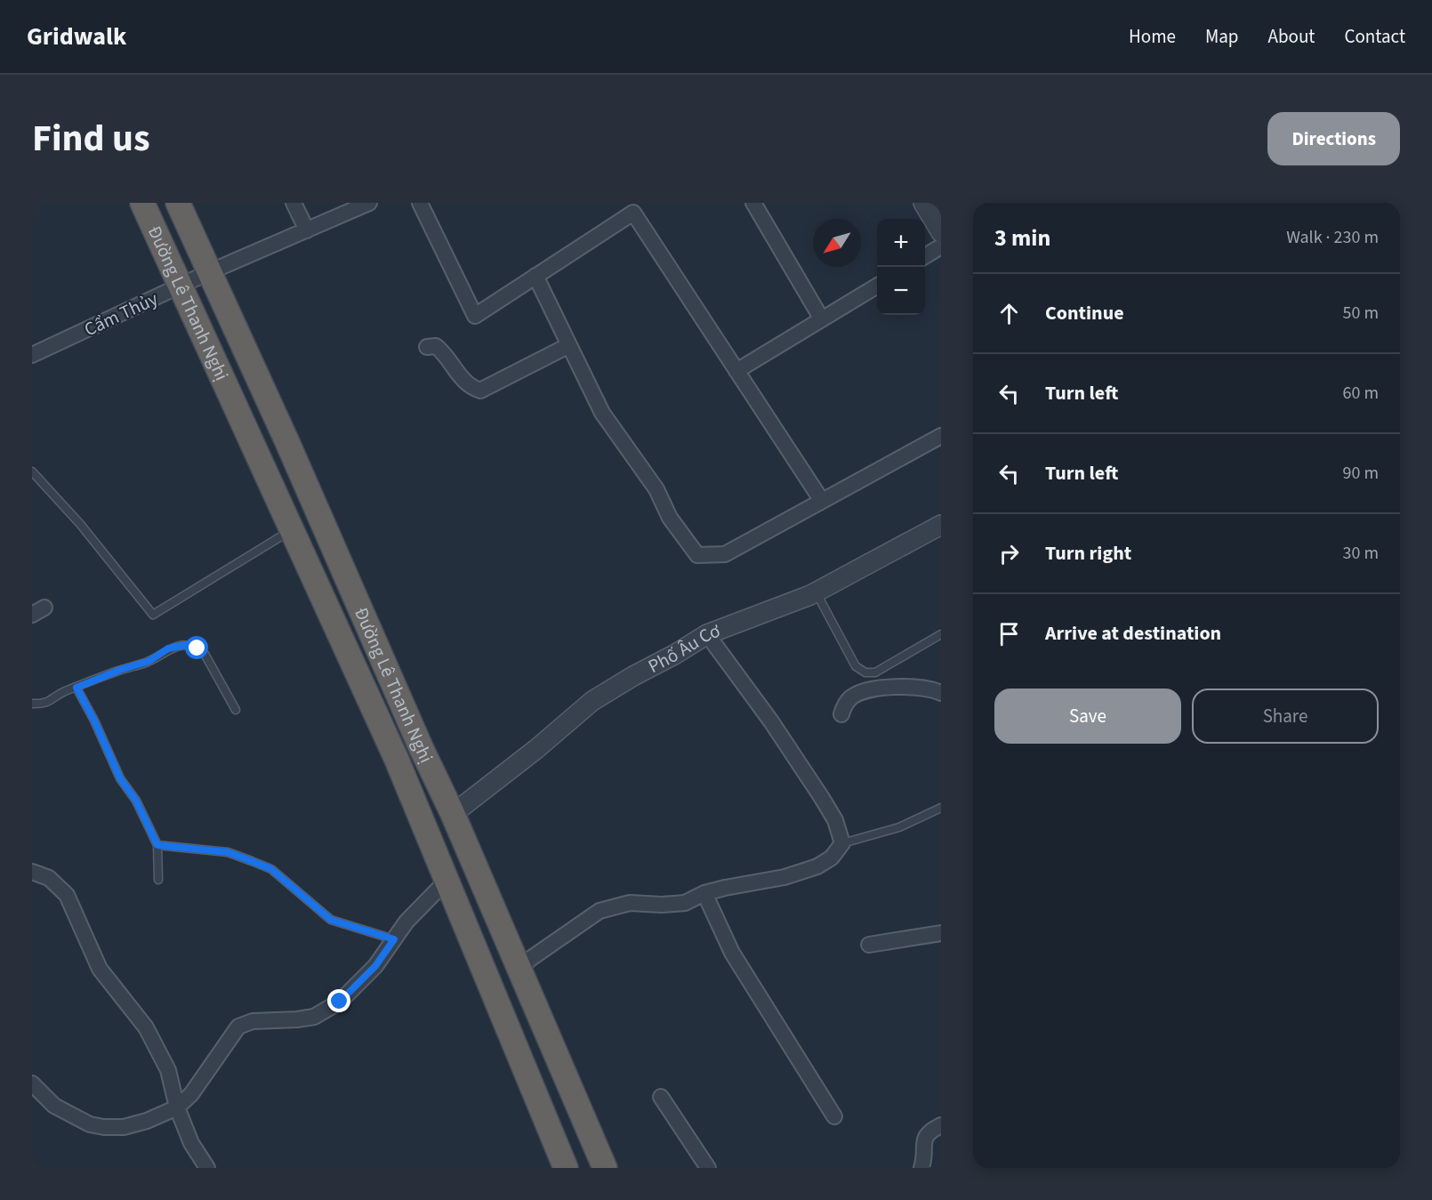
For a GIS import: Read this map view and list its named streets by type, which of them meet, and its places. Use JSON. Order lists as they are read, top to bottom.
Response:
{
  "streets": {
    "highway": ["Đường Lê Thanh Nghị"],
    "street": ["Cẩm Thủy", "Phố Âu Cơ"]
  },
  "crossings": [
    ["Đường Lê Thanh Nghị", "Cẩm Thủy"],
    ["Đường Lê Thanh Nghị", "Phố Âu Cơ"]
  ],
  "north": "bottom left",
  "page": {
    "header": "Gridwalk",
    "nav": [
      "Home",
      "Map",
      "About",
      "Contact"
    ],
    "title": "Find us",
    "buttons": [
      "Directions",
      ["Save", "Share"]
    ],
    "heading": ["3 min", "Walk · 230 m"],
    "map_buttons": ["+", "−"],
    "list": [
      ["Continue", "50 m"],
      ["Turn left", "60 m"],
      ["Turn left", "90 m"],
      ["Turn right", "30 m"],
      "Arrive at destination"
    ]
  }
}
